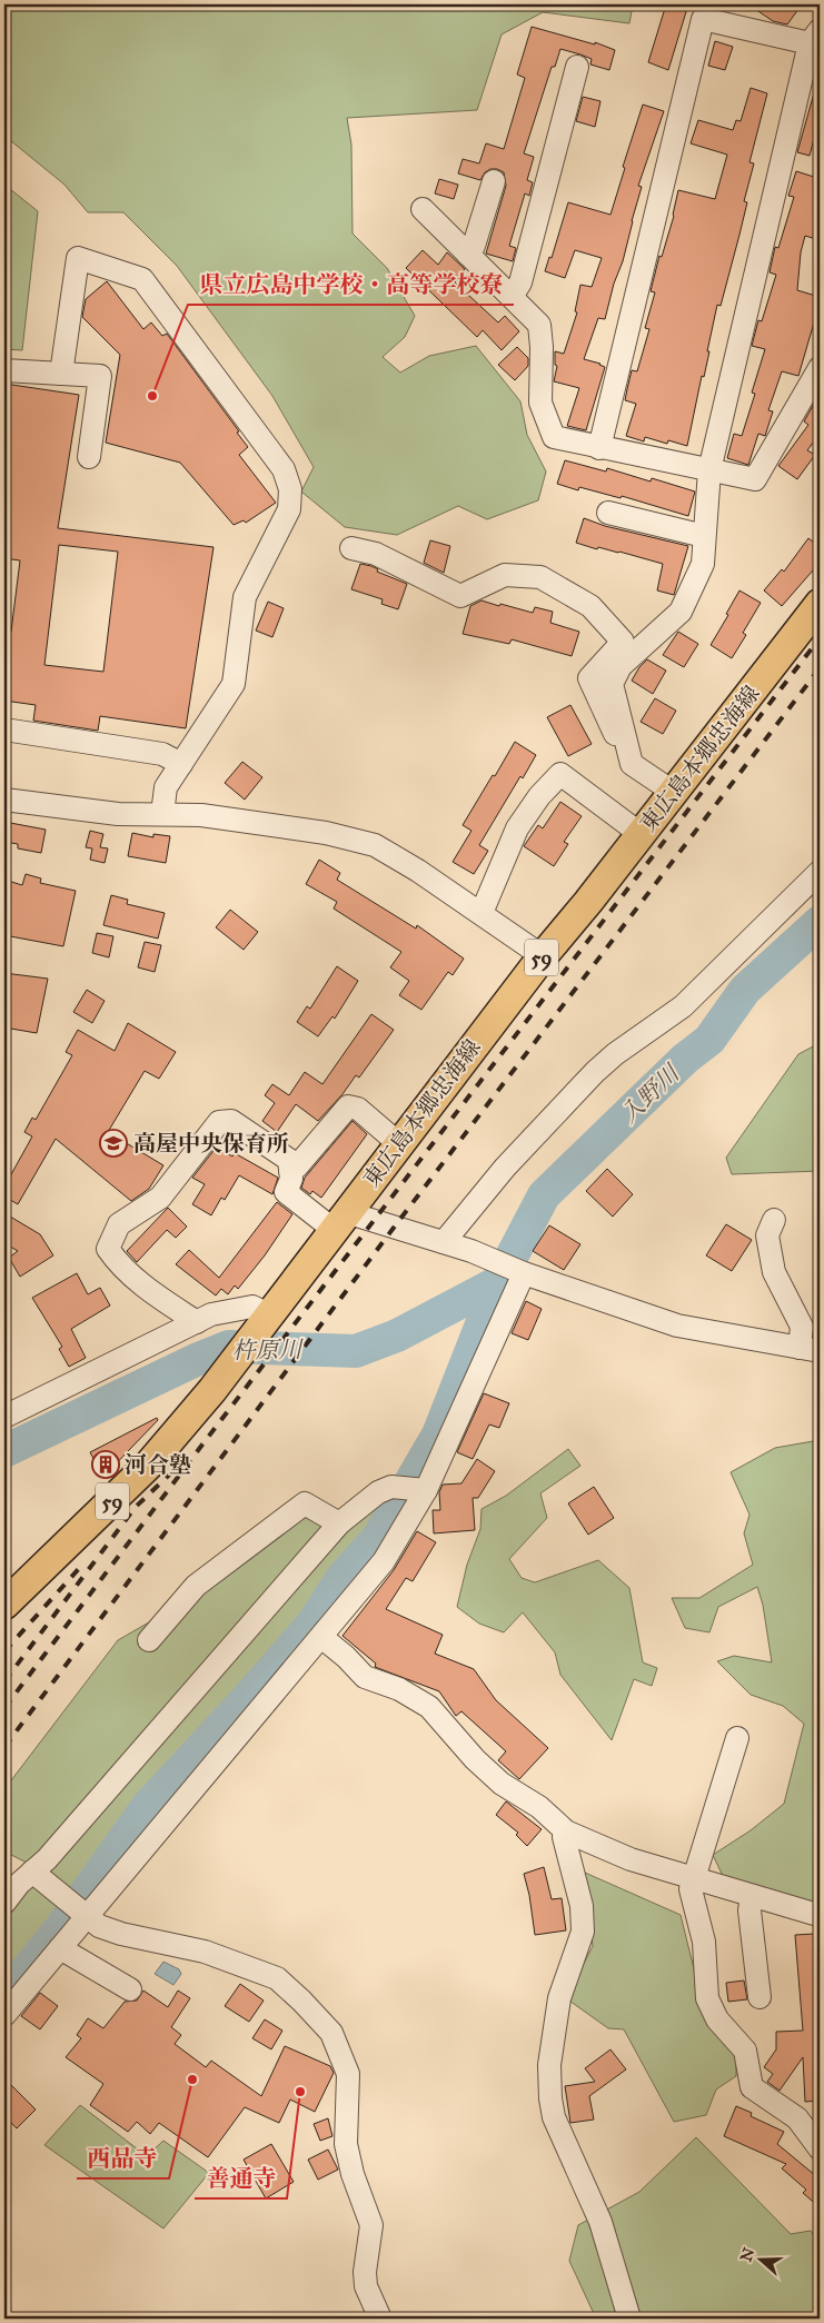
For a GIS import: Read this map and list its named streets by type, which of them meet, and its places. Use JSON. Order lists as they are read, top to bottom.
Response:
{
  "streets": {
    "main road": ["東広島本郷忠海線", "59"]
  },
  "water": ["入野川", "杵原川"],
  "places": {
    "other": ["県立広島中学校・高等学校寮", "西品寺", "善通寺"],
    "school or university": ["高屋中央保育所"],
    "building": ["河合塾"]
  },
  "north": "left"
}
